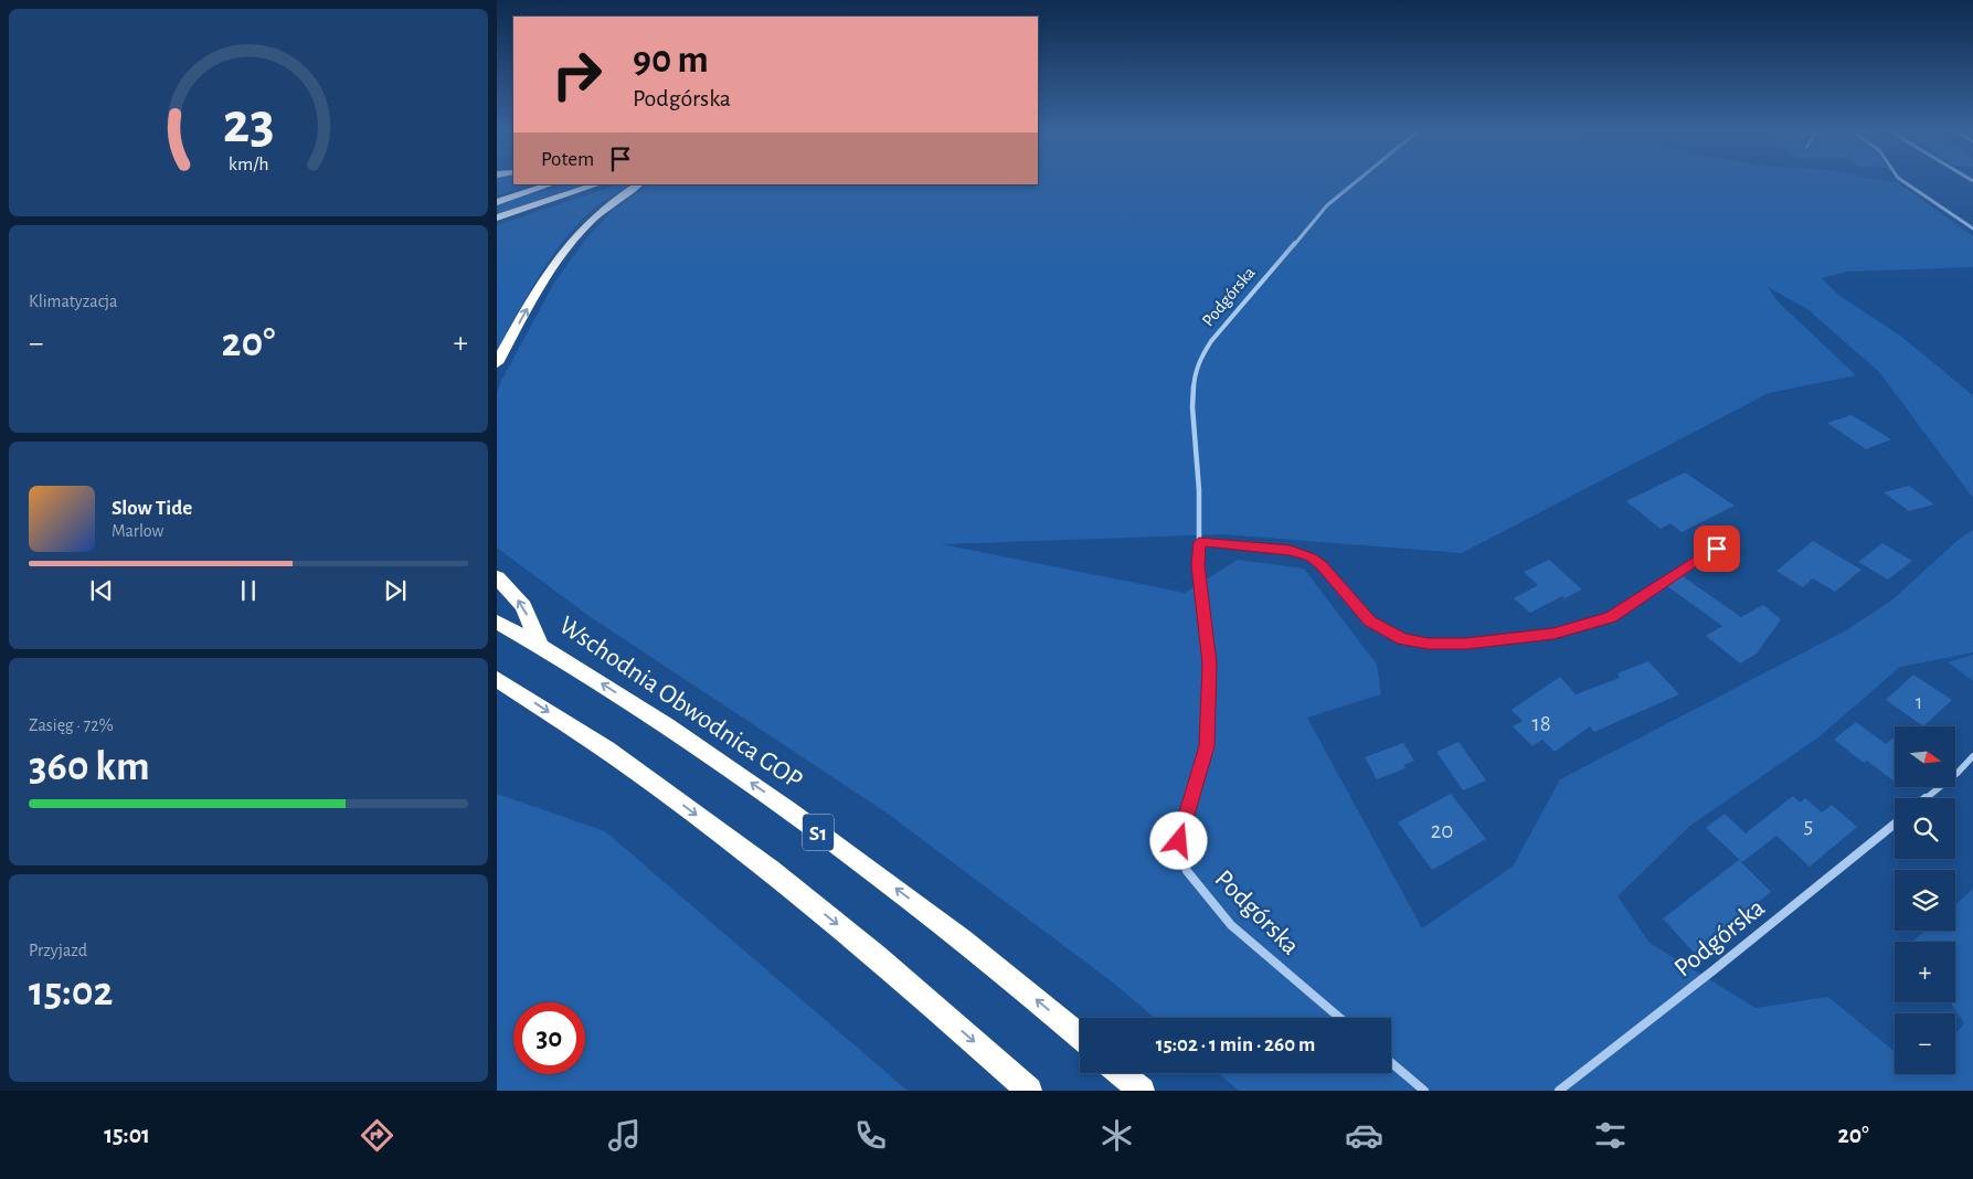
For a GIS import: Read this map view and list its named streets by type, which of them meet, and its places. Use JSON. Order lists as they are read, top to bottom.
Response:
{
  "streets": {
    "highway": ["Wschodnia Obwodnica GOP", "S1"],
    "street": ["Podgórska"]
  },
  "house_numbers": [
    "1",
    "18",
    "5",
    "20"
  ],
  "north": "right",
  "page": {
    "turn": ["90 m", "Podgórska"],
    "then": "Potem",
    "tile": [
      "Klimatyzacja",
      ["Zasięg · 72%", "360 km"],
      ["Przyjazd", "15:02"]
    ],
    "heat": ["−", "20°", "+"],
    "song": ["Slow Tide", "Marlow"],
    "map_buttons": ["+", "−"],
    "limit": "30",
    "trip": "15:02 · 1 min · 260 m",
    "tabs": ["15:01", "20°"],
    "gauge": ["23", "km/h"]
  }
}
